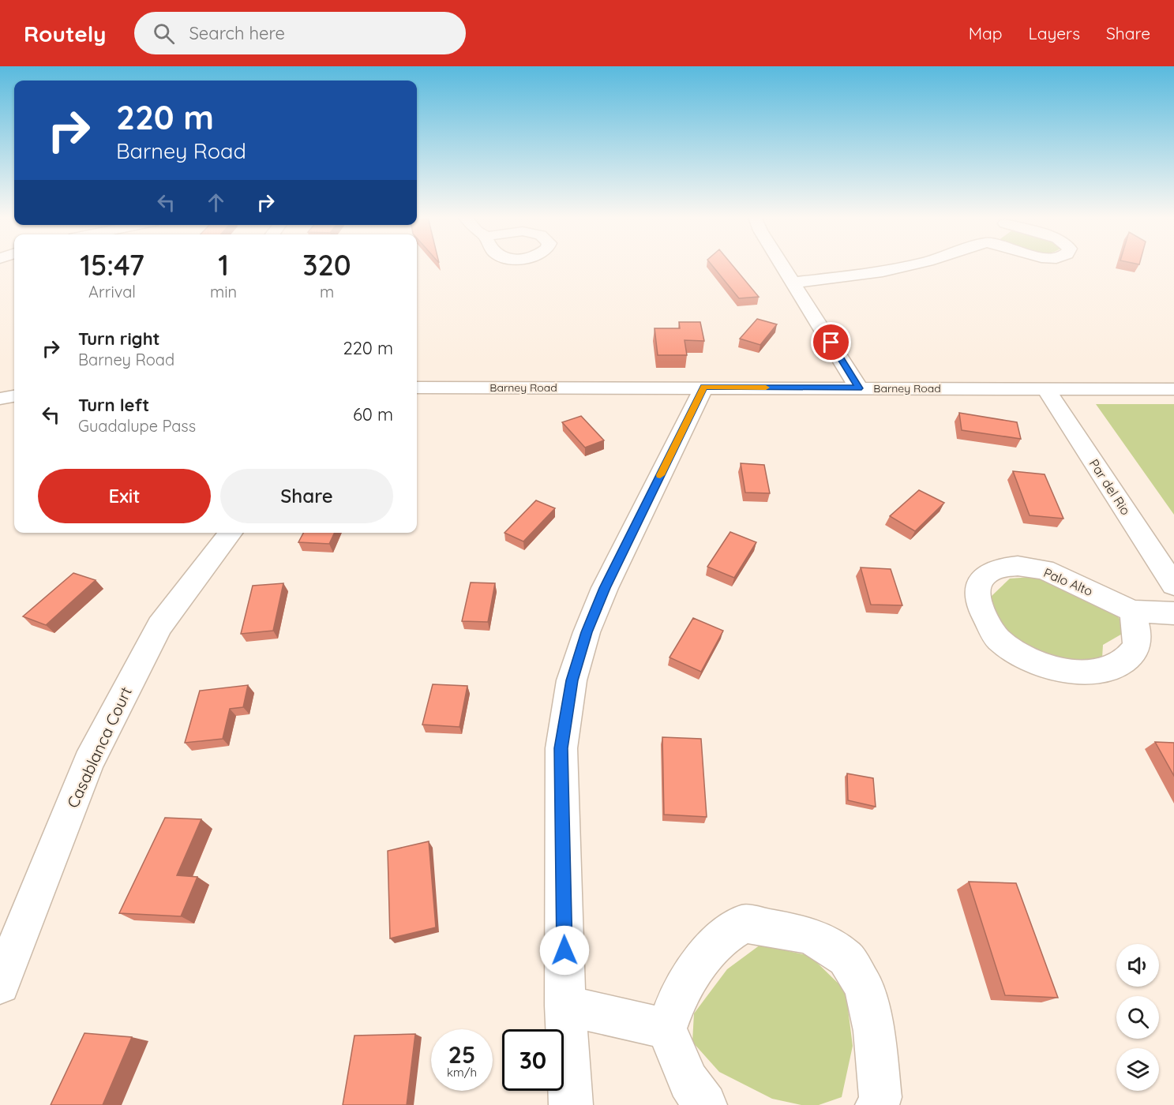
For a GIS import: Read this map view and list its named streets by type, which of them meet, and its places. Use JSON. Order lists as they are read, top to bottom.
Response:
{
  "streets": {
    "street": [
      "Barney Road",
      "Par del Rio",
      "Palo Alto",
      "Casablanca Court"
    ]
  },
  "crossings": [
    ["Barney Road", "Par del Rio"]
  ],
  "page": {
    "header": "Routely",
    "search": "Search here",
    "nav": ["Map", "Layers", "Share"],
    "turn": ["220 m", "Barney Road"],
    "eta": [
      "15:47",
      "Arrival",
      "1",
      "min",
      "320",
      "m"
    ],
    "list": [
      {
        "name": "Turn right",
        "note": "Barney Road",
        "value": "220 m"
      },
      {
        "name": "Turn left",
        "note": "Guadalupe Pass",
        "value": "60 m"
      }
    ],
    "buttons": ["Exit", "Share"],
    "speed": "25 km/h",
    "limit": "30"
  }
}
